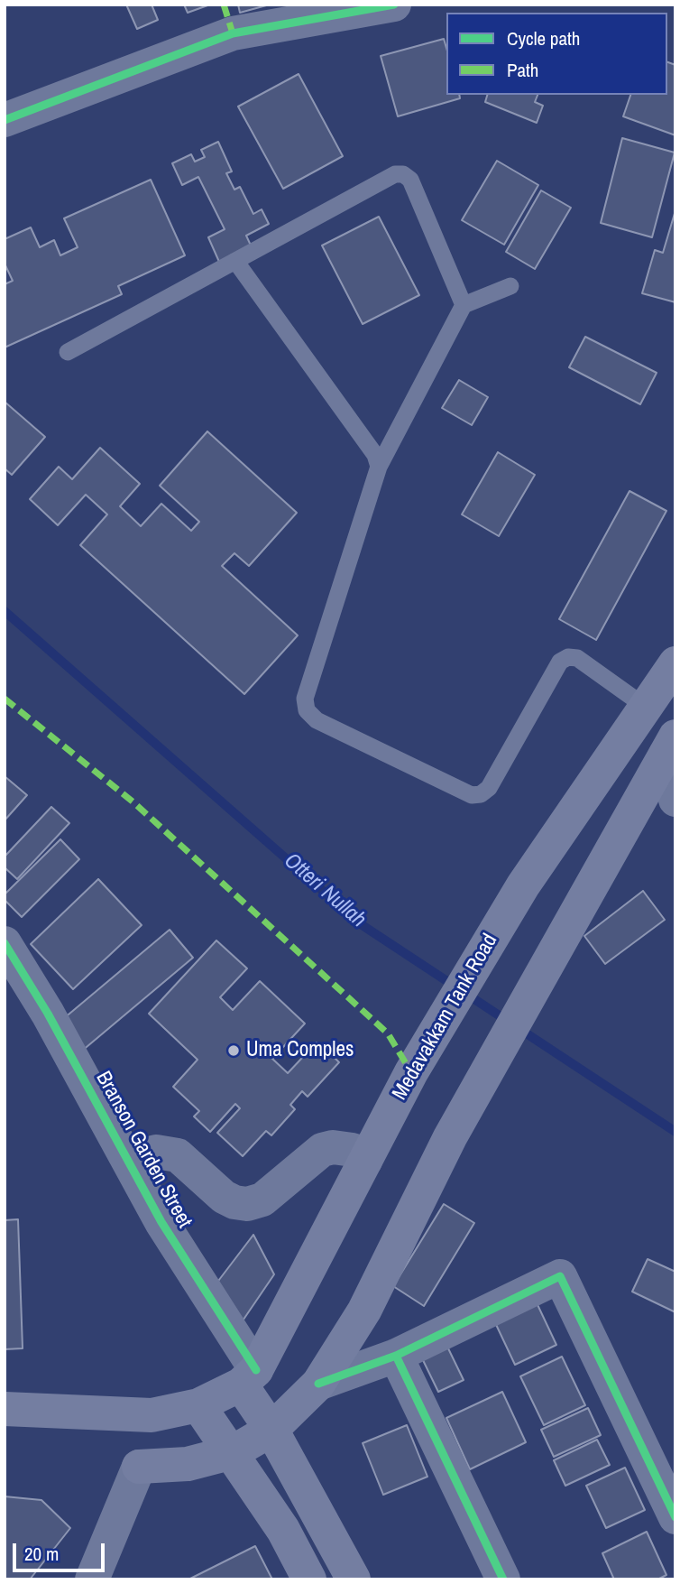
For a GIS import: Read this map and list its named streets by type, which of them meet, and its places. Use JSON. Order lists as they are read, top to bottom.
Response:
{
  "streets": {
    "main road": ["Medavakkam Tank Road"],
    "street": ["Branson Garden Street"]
  },
  "crossings": [
    ["Medavakkam Tank Road", "Branson Garden Street"]
  ],
  "water": ["Otteri Nullah"],
  "places": ["Uma Comples"],
  "legend": ["Cycle path", "Path"],
  "scale_bar": "20 m"
}
